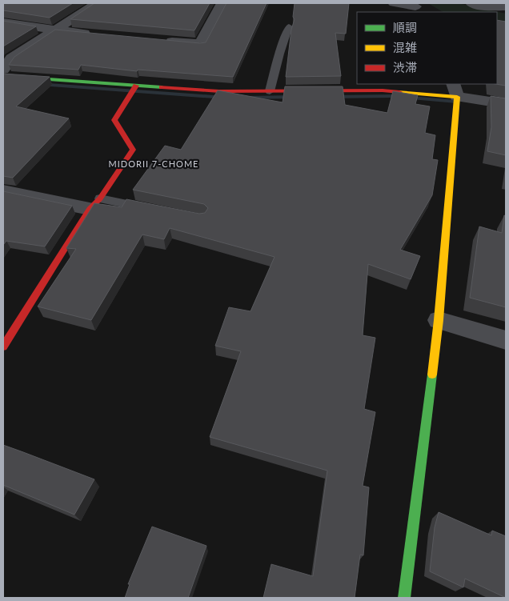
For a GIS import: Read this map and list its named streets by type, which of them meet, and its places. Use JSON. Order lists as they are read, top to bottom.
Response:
{
  "districts": ["MIDORII 7-CHOME"],
  "legend": ["順調", "混雑", "渋滞"]
}
